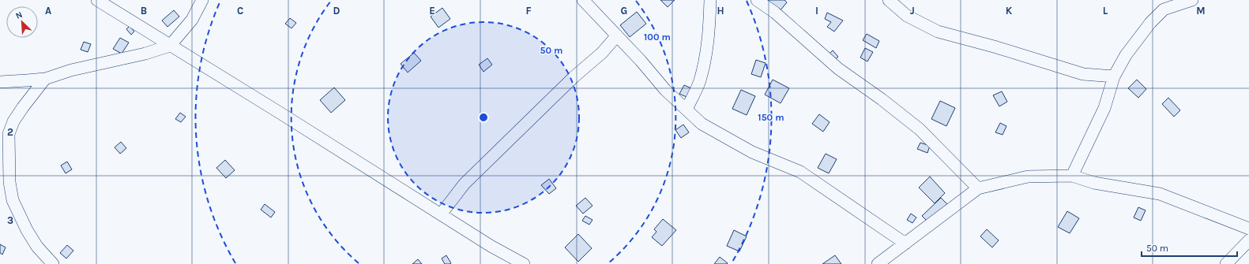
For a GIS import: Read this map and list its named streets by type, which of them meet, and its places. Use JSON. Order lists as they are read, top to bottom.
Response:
{
  "scale_bar": "50 m",
  "north": "top left",
  "grid": {
    "columns": [
      "A",
      "B",
      "C",
      "D",
      "E",
      "F",
      "G",
      "H",
      "I",
      "J",
      "K",
      "L",
      "M"
    ],
    "rows": ["2", "3"]
  },
  "rings": ["100 m", "50 m", "150 m"]
}
